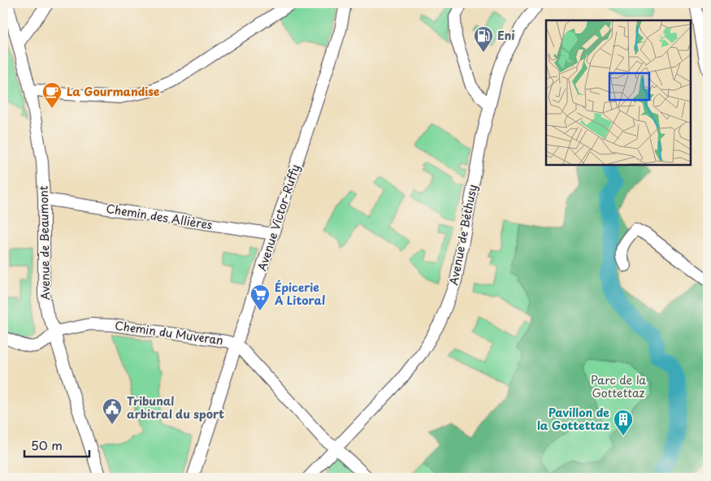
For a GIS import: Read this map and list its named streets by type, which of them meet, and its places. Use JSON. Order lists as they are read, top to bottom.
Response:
{
  "streets": {
    "street": [
      "Chemin des Allières",
      "Avenue Victor-Ruffy",
      "Avenue de Béthusy",
      "Avenue de Beaumont",
      "Chemin du Muveran"
    ]
  },
  "crossings": [
    ["Chemin des Allières", "Avenue Victor-Ruffy"],
    ["Chemin des Allières", "Avenue de Beaumont"],
    ["Avenue Victor-Ruffy", "Chemin du Muveran"],
    ["Avenue de Béthusy", "Chemin du Muveran"],
    ["Avenue de Beaumont", "Chemin du Muveran"]
  ],
  "parks": ["Parc de la Gottettaz"],
  "places": {
    "fuel station": ["Eni"],
    "cafe": ["La Gourmandise"],
    "supermarket": ["Épicerie A Litoral"],
    "public building": ["Tribunal arbitral du sport"],
    "building": ["Pavillon de la Gottettaz"]
  },
  "scale_bar": "50 m"
}
